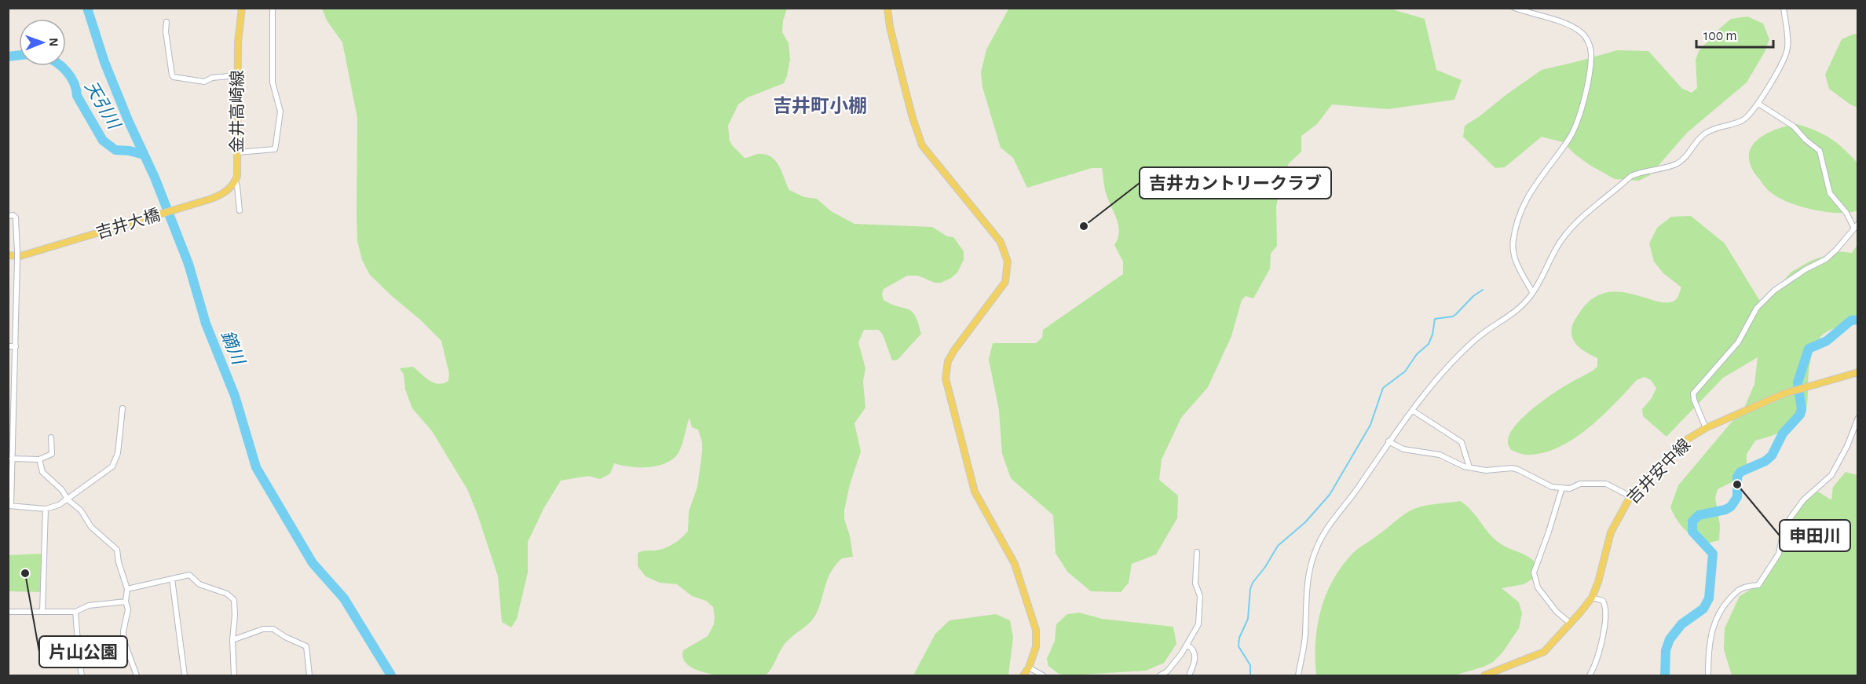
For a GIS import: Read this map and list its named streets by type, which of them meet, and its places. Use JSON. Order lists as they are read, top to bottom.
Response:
{
  "streets": {
    "main road": ["金井高崎線", "吉井大橋", "吉井安中線"]
  },
  "crossings": [
    ["金井高崎線", "吉井大橋"]
  ],
  "districts": ["吉井町小棚"],
  "water": ["天引川", "鏑川"],
  "places": ["吉井カントリークラブ", "申田川", "片山公園"],
  "scale_bar": "100 m",
  "north": "right"
}
